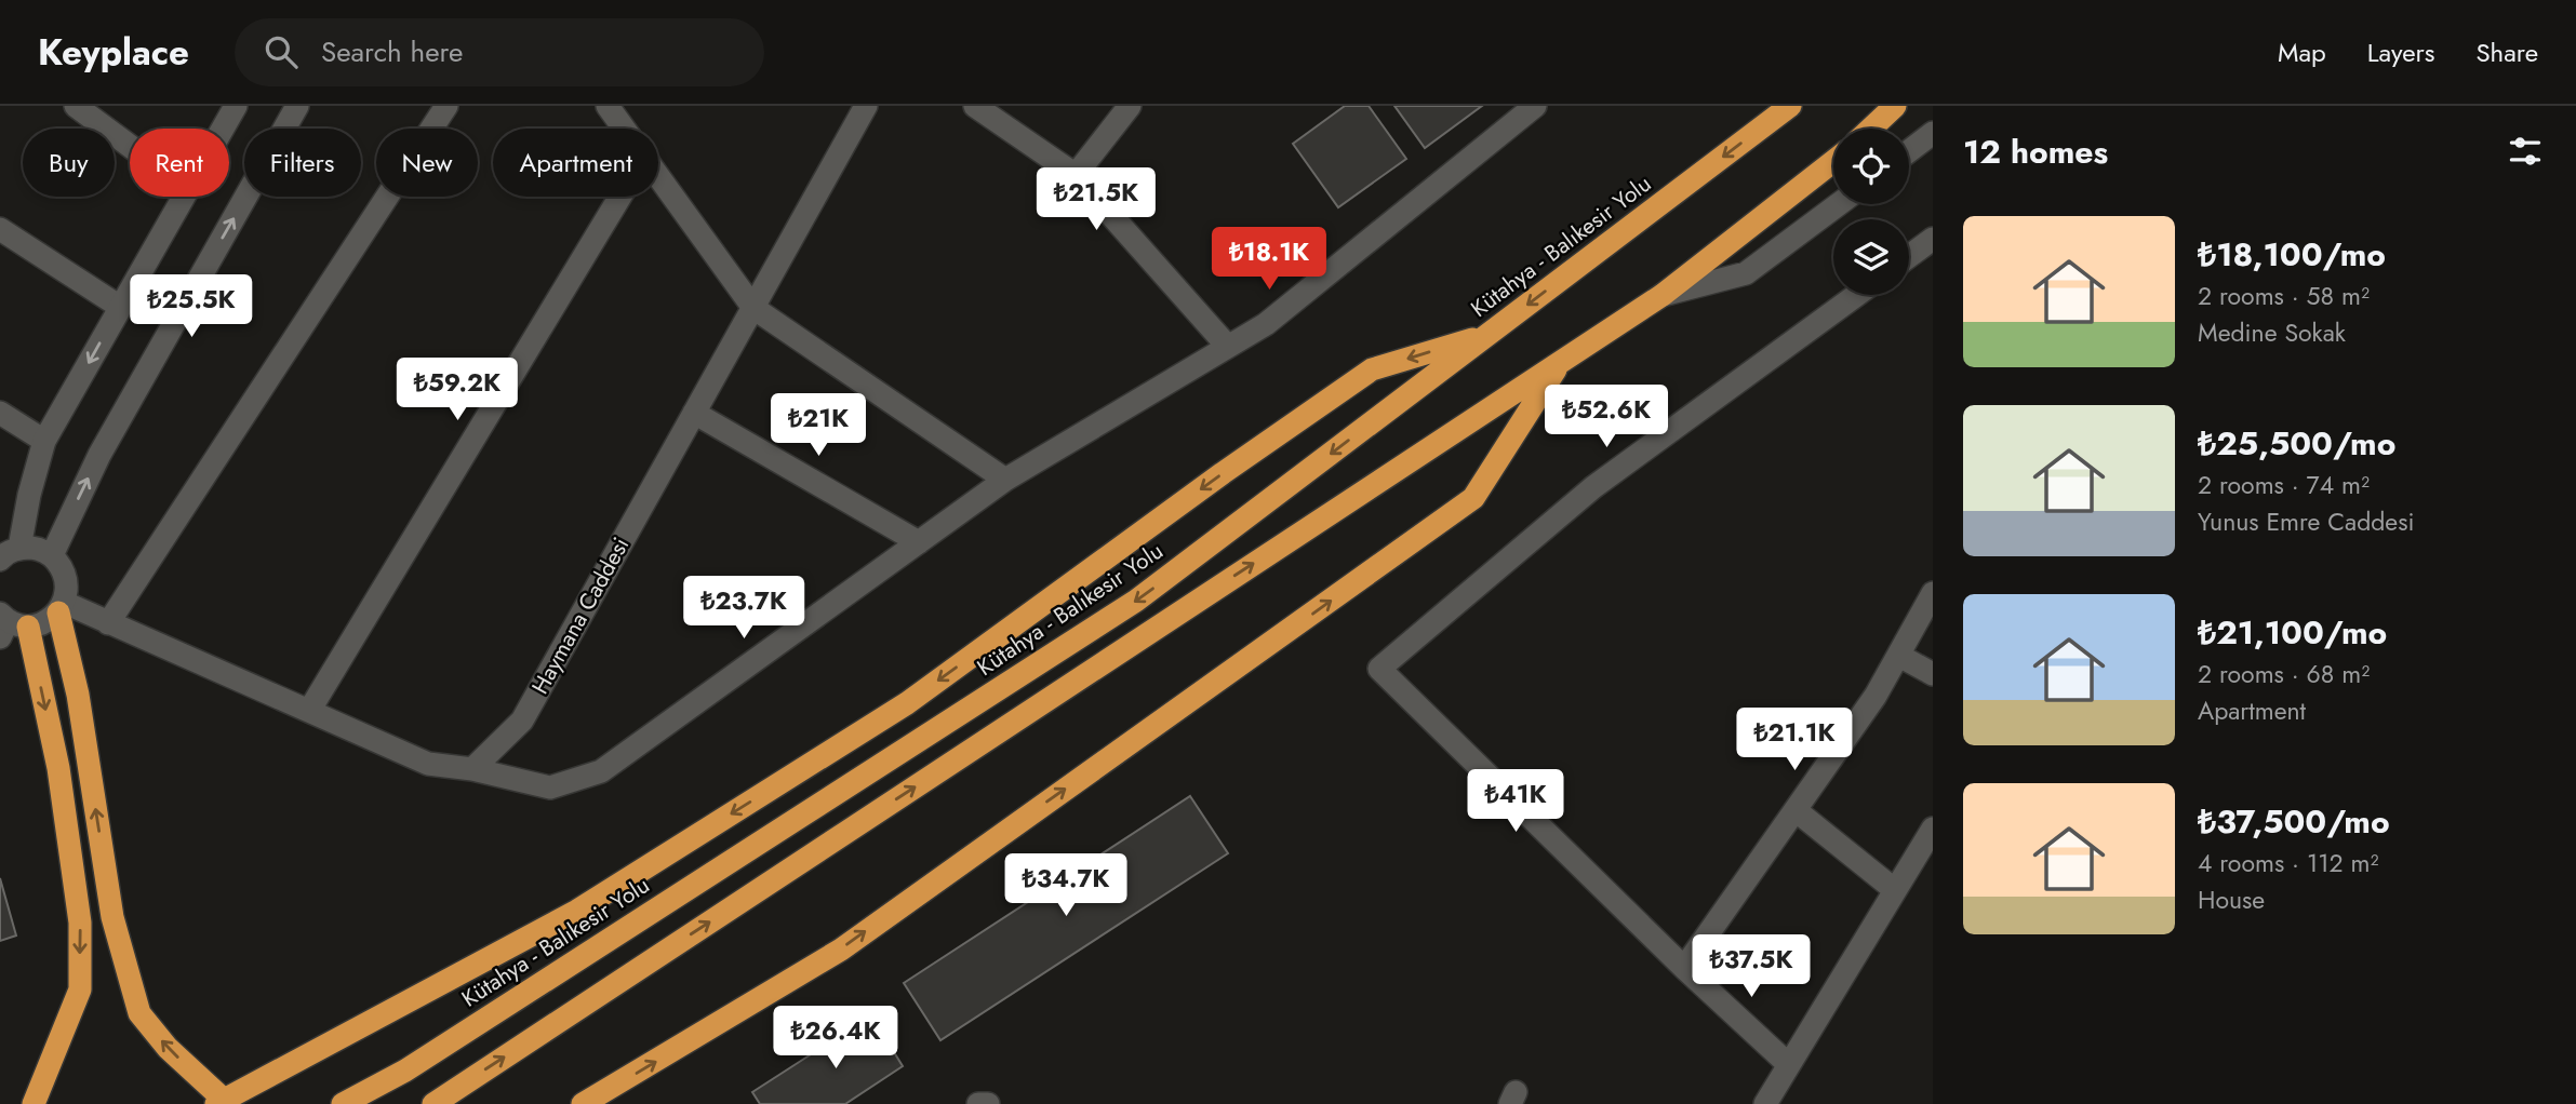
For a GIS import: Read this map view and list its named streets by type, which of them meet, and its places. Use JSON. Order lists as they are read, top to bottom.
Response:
{
  "streets": {
    "highway": ["Kütahya - Balıkesir Yolu"],
    "street": ["Haymana Caddesi"]
  },
  "page": {
    "header": "Keyplace",
    "search": "Search here",
    "nav": ["Map", "Layers", "Share"],
    "heading": "12 homes",
    "chip": [
      "Buy",
      "Rent",
      "Filters",
      "New",
      "Apartment"
    ],
    "price": [
      "₺21.5K",
      "₺18.1K",
      "₺25.5K",
      "₺59.2K",
      "₺52.6K",
      "₺21K",
      "₺23.7K",
      "₺21.1K",
      "₺41K",
      "₺34.7K",
      "₺37.5K",
      "₺26.4K"
    ],
    "list": [
      {
        "name": "₺18,100/mo",
        "note": "2 rooms · 58 m² · Medine Sokak"
      },
      {
        "name": "₺25,500/mo",
        "note": "2 rooms · 74 m² · Yunus Emre Caddesi"
      },
      {
        "name": "₺21,100/mo",
        "note": "2 rooms · 68 m² · Apartment"
      },
      {
        "name": "₺37,500/mo",
        "note": "4 rooms · 112 m² · House"
      }
    ]
  }
}
